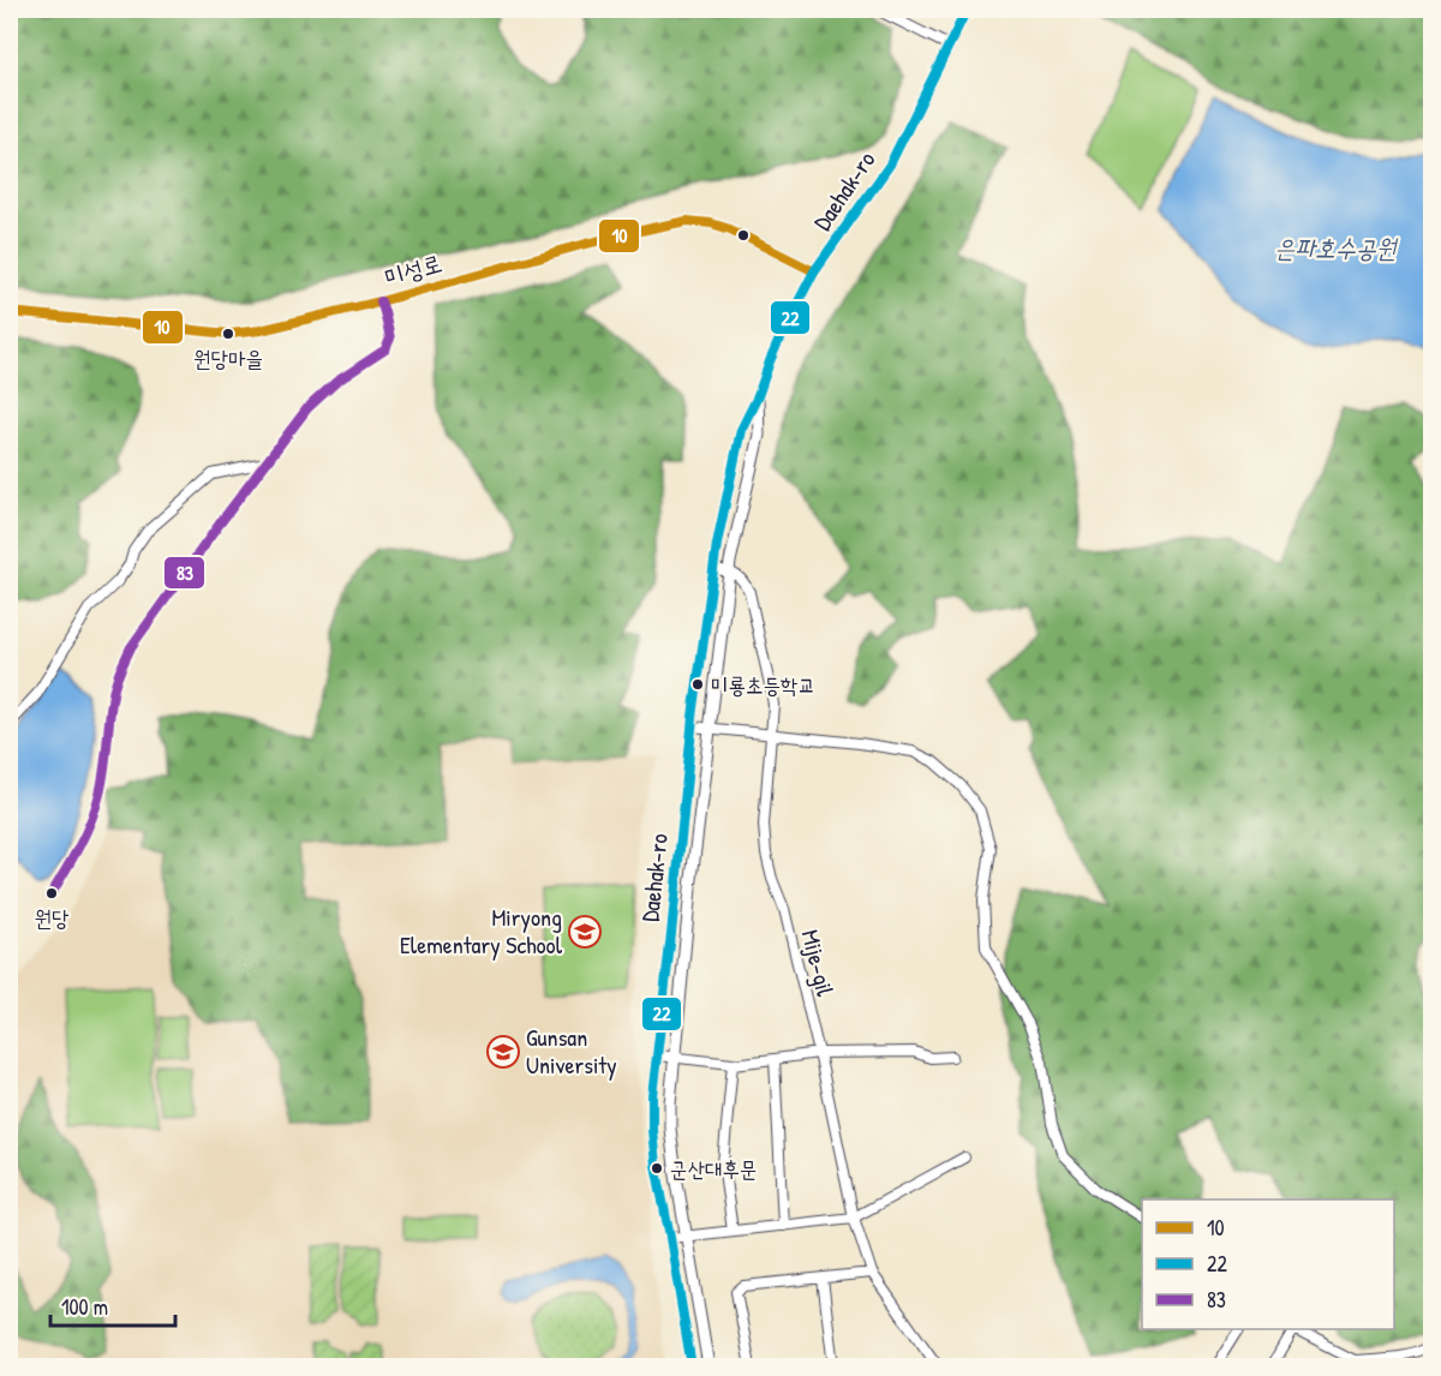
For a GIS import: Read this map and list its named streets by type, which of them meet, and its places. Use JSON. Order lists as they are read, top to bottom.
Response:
{
  "streets": {
    "street": ["Daehak-ro", "미성로", "Mije-gil"]
  },
  "crossings": [
    ["Daehak-ro", "미성로"],
    ["Daehak-ro", "Mije-gil"]
  ],
  "water": ["은파호수공원"],
  "places": {
    "other": [
      "원당마을",
      "미룡초등학교",
      "원당",
      "군산대후문"
    ],
    "school or university": ["Miryong Elementary School", "Gunsan University"]
  },
  "lines": ["transit line 22", "transit line 10", "transit line 83"],
  "legend": ["10", "22", "83"],
  "scale_bar": "100 m"
}
